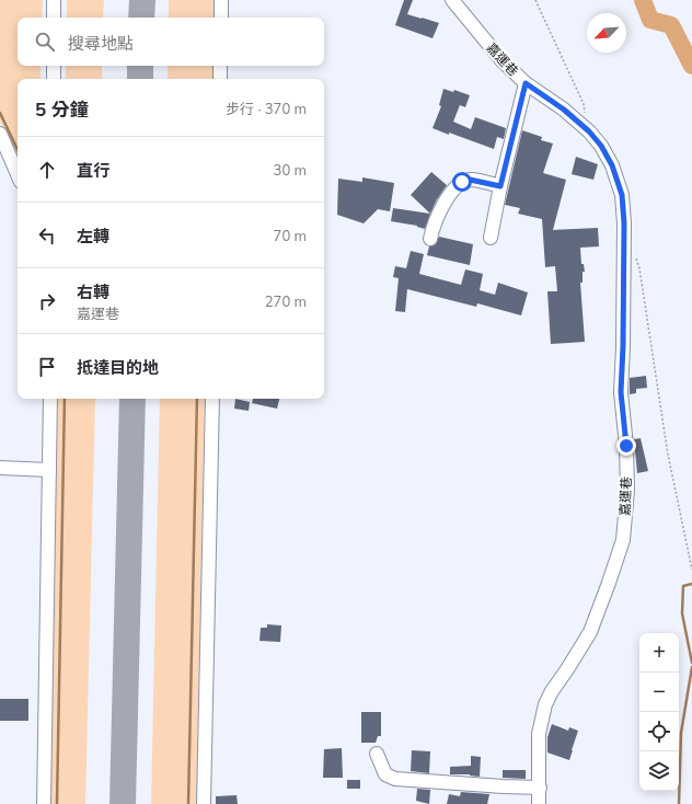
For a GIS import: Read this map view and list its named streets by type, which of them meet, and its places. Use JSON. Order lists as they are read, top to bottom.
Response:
{
  "streets": {
    "street": ["嘉運巷"]
  },
  "north": "bottom left",
  "page": {
    "search": "搜尋地點",
    "heading": ["5 分鐘", "步行 · 370 m"],
    "list": [
      ["直行", "30 m"],
      ["左轉", "70 m"],
      ["右轉", "嘉運巷", "270 m"],
      "抵達目的地"
    ],
    "map_buttons": ["+", "−"]
  }
}
